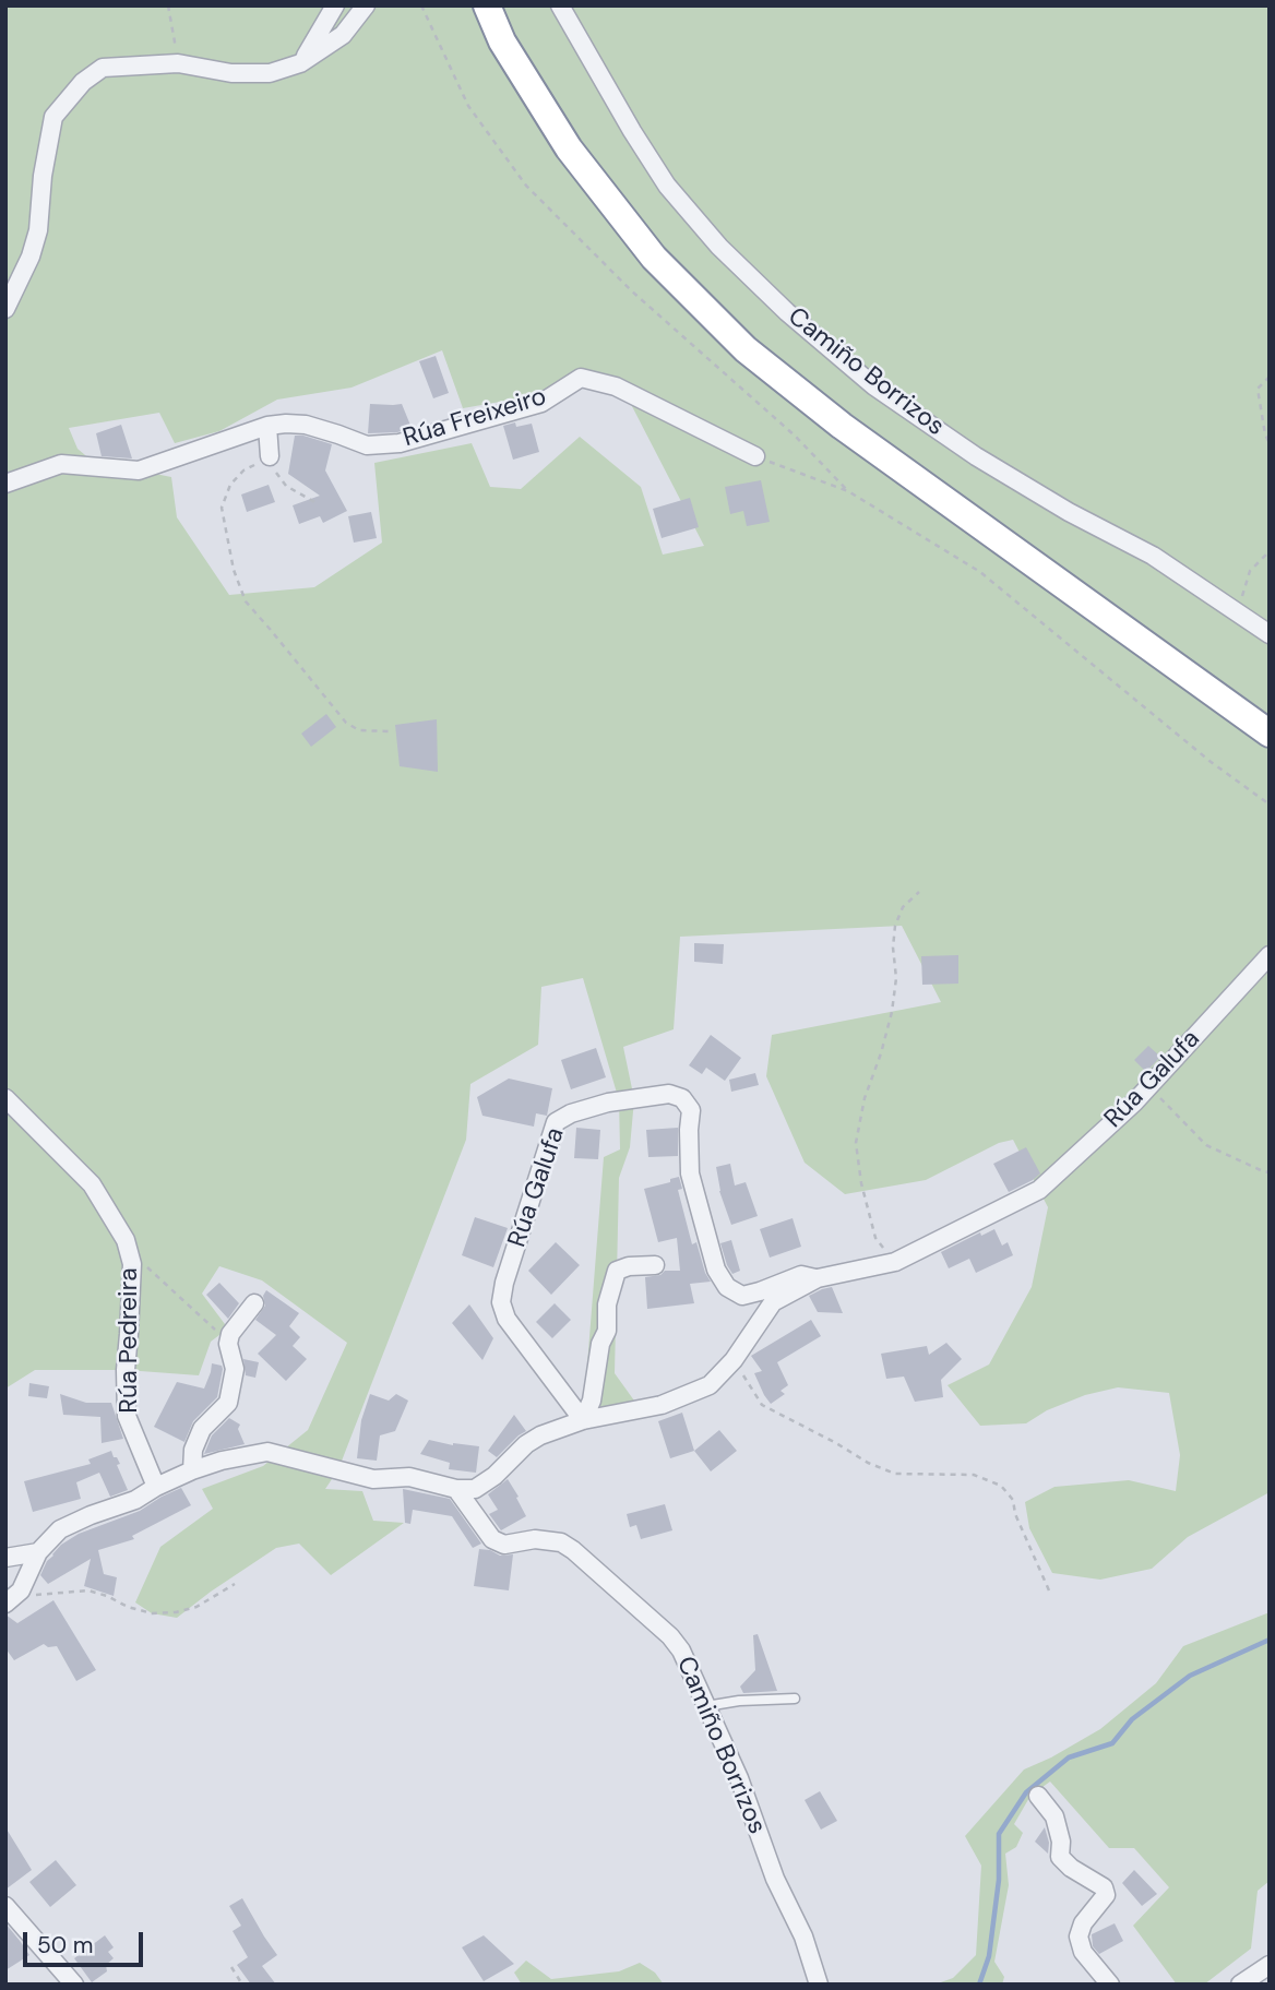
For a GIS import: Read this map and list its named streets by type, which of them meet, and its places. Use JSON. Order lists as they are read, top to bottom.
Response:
{
  "streets": {
    "street": [
      "Camiño Borrizos",
      "Rúa Freixeiro",
      "Rúa Galufa",
      "Rúa Pedreira"
    ]
  },
  "crossings": [
    ["Camiño Borrizos", "Rúa Galufa"]
  ],
  "scale_bar": "50 m"
}
